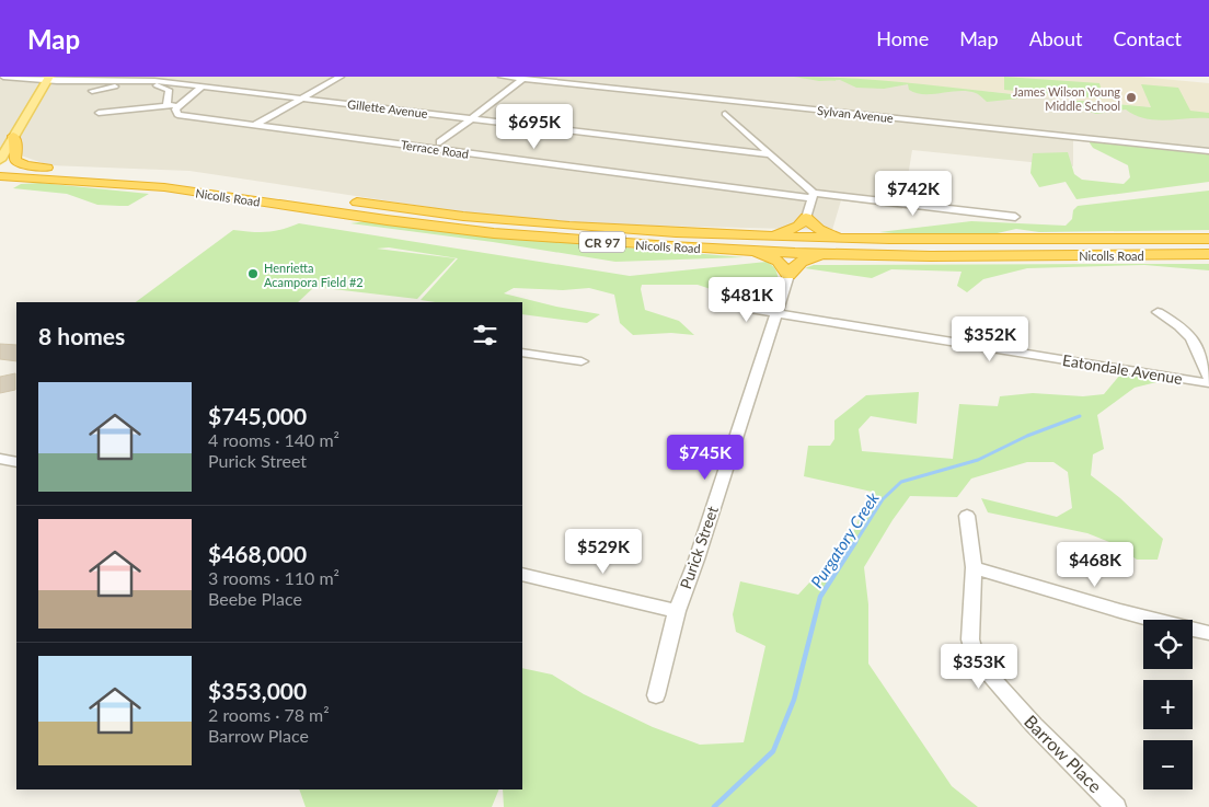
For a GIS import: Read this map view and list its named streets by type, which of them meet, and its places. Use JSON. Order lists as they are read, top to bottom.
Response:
{
  "streets": {
    "highway": ["Nicolls Road", "CR 97"],
    "street": [
      "Gillette Avenue",
      "Sylvan Avenue",
      "Terrace Road",
      "Eatondale Avenue",
      "Purick Street",
      "Barrow Place"
    ]
  },
  "crossings": [
    ["Eatondale Avenue", "Purick Street"]
  ],
  "water": ["Purgatory Creek"],
  "places": ["James Wilson Young Middle School", "Henrietta Acampora Field #2"],
  "page": {
    "header": "Map",
    "nav": [
      "Home",
      "Map",
      "About",
      "Contact"
    ],
    "price": [
      "$695K",
      "$742K",
      "$481K",
      "$352K",
      "$745K",
      "$529K",
      "$468K",
      "$353K"
    ],
    "heading": "8 homes",
    "list": [
      {
        "name": "$745,000",
        "note": "4 rooms · 140 m² · Purick Street"
      },
      {
        "name": "$468,000",
        "note": "3 rooms · 110 m² · Beebe Place"
      },
      {
        "name": "$353,000",
        "note": "2 rooms · 78 m² · Barrow Place"
      }
    ],
    "map_buttons": ["+", "−"]
  }
}
